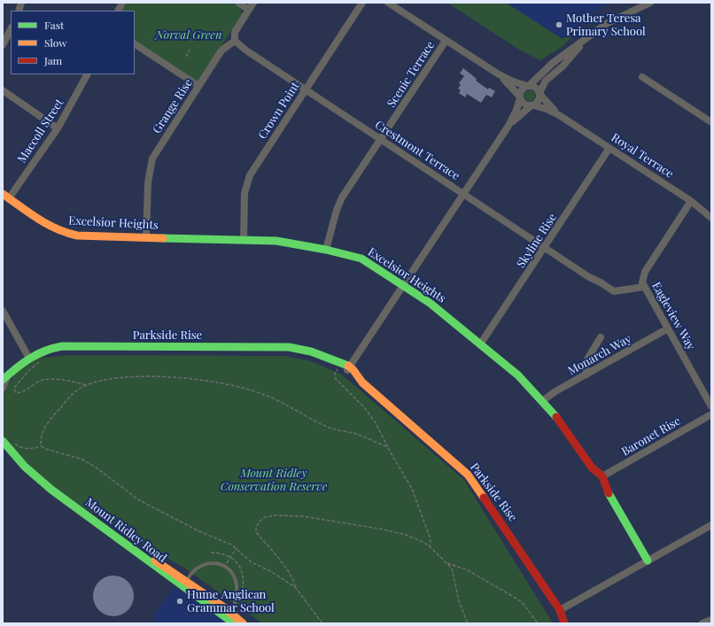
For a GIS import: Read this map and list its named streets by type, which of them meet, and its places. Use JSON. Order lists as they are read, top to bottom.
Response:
{
  "streets": {
    "street": [
      "Scenic Terrace",
      "Grange Rise",
      "Crown Point",
      "Maccoll Street",
      "Crestmont Terrace",
      "Royal Terrace",
      "Excelsior Heights",
      "Skyline Rise",
      "Eagleview Way",
      "Parkside Rise",
      "Monarch Way",
      "Baronet Rise",
      "Mount Ridley Road"
    ]
  },
  "crossings": [
    ["Scenic Terrace", "Crestmont Terrace"],
    ["Scenic Terrace", "Excelsior Heights"],
    ["Grange Rise", "Crestmont Terrace"],
    ["Grange Rise", "Excelsior Heights"],
    ["Crown Point", "Crestmont Terrace"],
    ["Crown Point", "Excelsior Heights"],
    ["Maccoll Street", "Excelsior Heights"],
    ["Crestmont Terrace", "Skyline Rise"],
    ["Crestmont Terrace", "Eagleview Way"],
    ["Royal Terrace", "Skyline Rise"],
    ["Royal Terrace", "Eagleview Way"],
    ["Excelsior Heights", "Skyline Rise"],
    ["Excelsior Heights", "Monarch Way"],
    ["Excelsior Heights", "Baronet Rise"],
    ["Eagleview Way", "Monarch Way"]
  ],
  "parks": ["Norval Green", "Mount Ridley Conservation Reserve"],
  "places": ["Mother Teresa Primary School", "Hume Anglican Grammar School"],
  "legend": ["Fast", "Slow", "Jam"]
}
